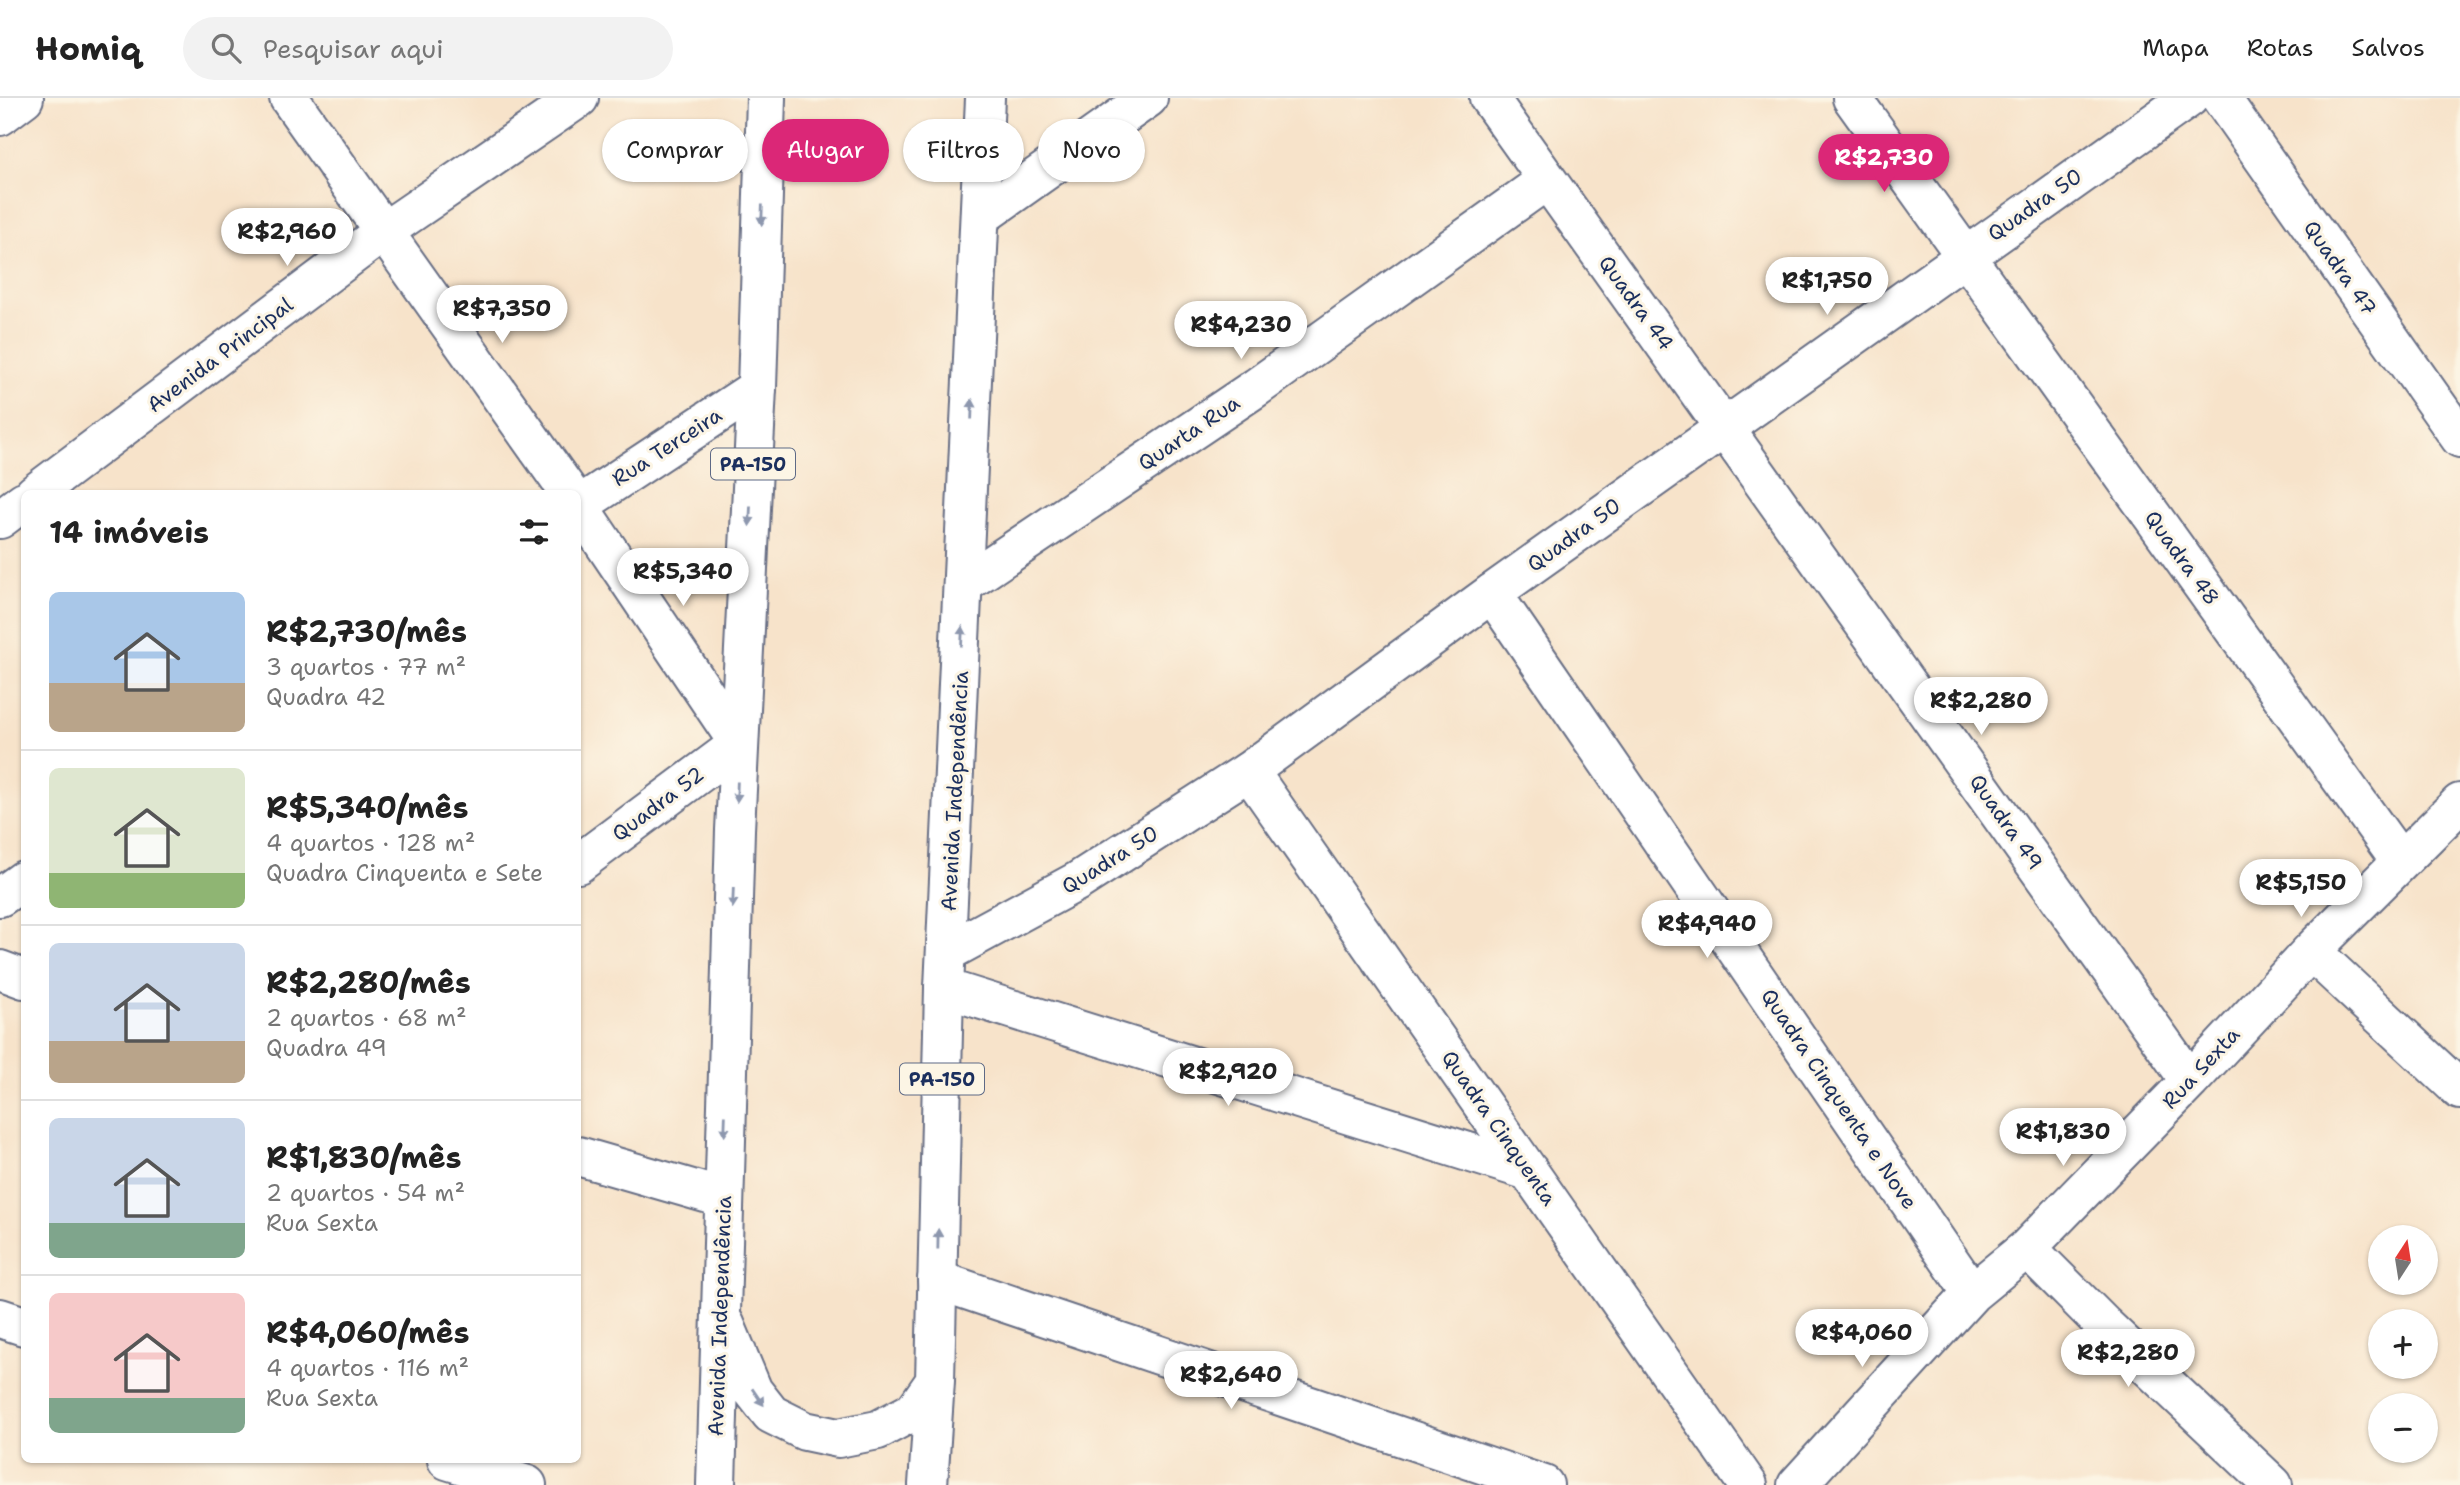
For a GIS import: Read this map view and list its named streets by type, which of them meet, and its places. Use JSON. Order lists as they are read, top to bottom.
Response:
{
  "streets": {
    "street": [
      "Quadra 50",
      "Quadra 47",
      "Quadra 44",
      "Avenida Principal",
      "Quarta Rua",
      "Rua Terceira",
      "PA-150",
      "Quadra 48",
      "Avenida Independência",
      "Quadra 52",
      "Quadra 49",
      "Rua Sexta",
      "Quadra Cinquenta e Nove",
      "Quadra Cinquenta"
    ]
  },
  "crossings": [
    ["Quadra 50", "Quadra 44"],
    ["Quadra 50", "Quadra 48"],
    ["Quadra 50", "Avenida Independência"],
    ["Quadra 50", "Quadra 49"],
    ["Quadra 50", "Quadra Cinquenta e Nove"],
    ["Quadra 50", "Quadra Cinquenta"],
    ["Quadra 44", "Quarta Rua"],
    ["Quadra 44", "Quadra 49"],
    ["Quarta Rua", "Avenida Independência"],
    ["Rua Terceira", "Avenida Independência"],
    ["Quadra 48", "Rua Sexta"],
    ["Avenida Independência", "Quadra 52"],
    ["Quadra 49", "Rua Sexta"],
    ["Rua Sexta", "Quadra Cinquenta e Nove"]
  ],
  "north": "top",
  "page": {
    "header": "Homiq",
    "search": "Pesquisar aqui",
    "nav": ["Mapa", "Rotas", "Salvos"],
    "chip": [
      "Comprar",
      "Alugar",
      "Filtros",
      "Novo"
    ],
    "price": [
      "R$2,730",
      "R$2,960",
      "R$1,750",
      "R$7,350",
      "R$4,230",
      "R$5,340",
      "R$2,280",
      "R$5,150",
      "R$4,940",
      "R$2,920",
      "R$1,830",
      "R$4,060",
      "R$2,280",
      "R$2,640"
    ],
    "heading": "14 imóveis",
    "list": [
      {
        "name": "R$2,730/mês",
        "note": "3 quartos · 77 m² · Quadra 42"
      },
      {
        "name": "R$5,340/mês",
        "note": "4 quartos · 128 m² · Quadra Cinquenta e Sete"
      },
      {
        "name": "R$2,280/mês",
        "note": "2 quartos · 68 m² · Quadra 49"
      },
      {
        "name": "R$1,830/mês",
        "note": "2 quartos · 54 m² · Rua Sexta"
      },
      {
        "name": "R$4,060/mês",
        "note": "4 quartos · 116 m² · Rua Sexta"
      }
    ],
    "map_buttons": ["+", "−"]
  }
}
